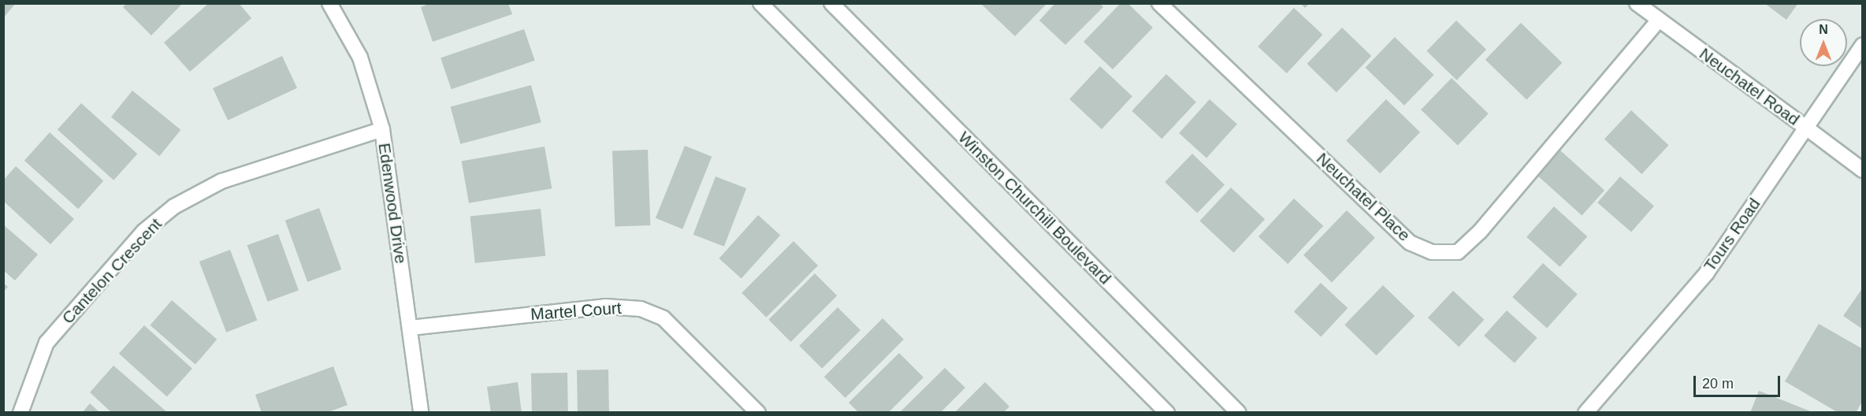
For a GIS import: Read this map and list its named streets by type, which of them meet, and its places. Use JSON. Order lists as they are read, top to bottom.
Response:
{
  "streets": {
    "street": [
      "Neuchatel Road",
      "Neuchatel Place",
      "Edenwood Drive",
      "Winston Churchill Boulevard",
      "Tours Road",
      "Cantelon Crescent",
      "Martel Court"
    ]
  },
  "crossings": [
    ["Neuchatel Road", "Neuchatel Place"],
    ["Neuchatel Road", "Tours Road"],
    ["Edenwood Drive", "Cantelon Crescent"],
    ["Edenwood Drive", "Martel Court"]
  ],
  "scale_bar": "20 m",
  "north": "top"
}
